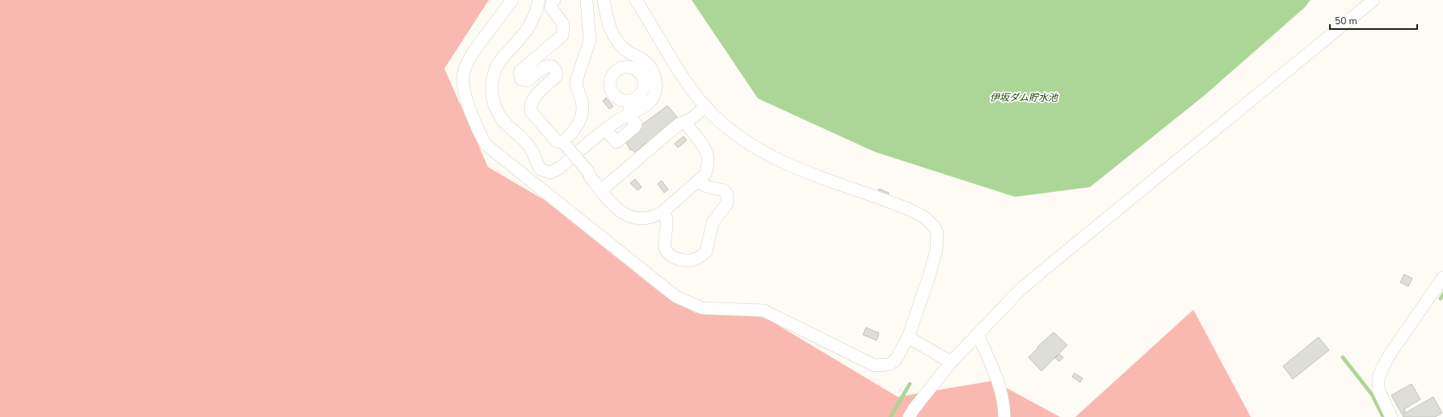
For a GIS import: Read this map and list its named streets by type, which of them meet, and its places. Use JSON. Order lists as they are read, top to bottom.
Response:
{
  "water": ["伊坂ダム貯水池"],
  "scale_bar": "50 m"
}
